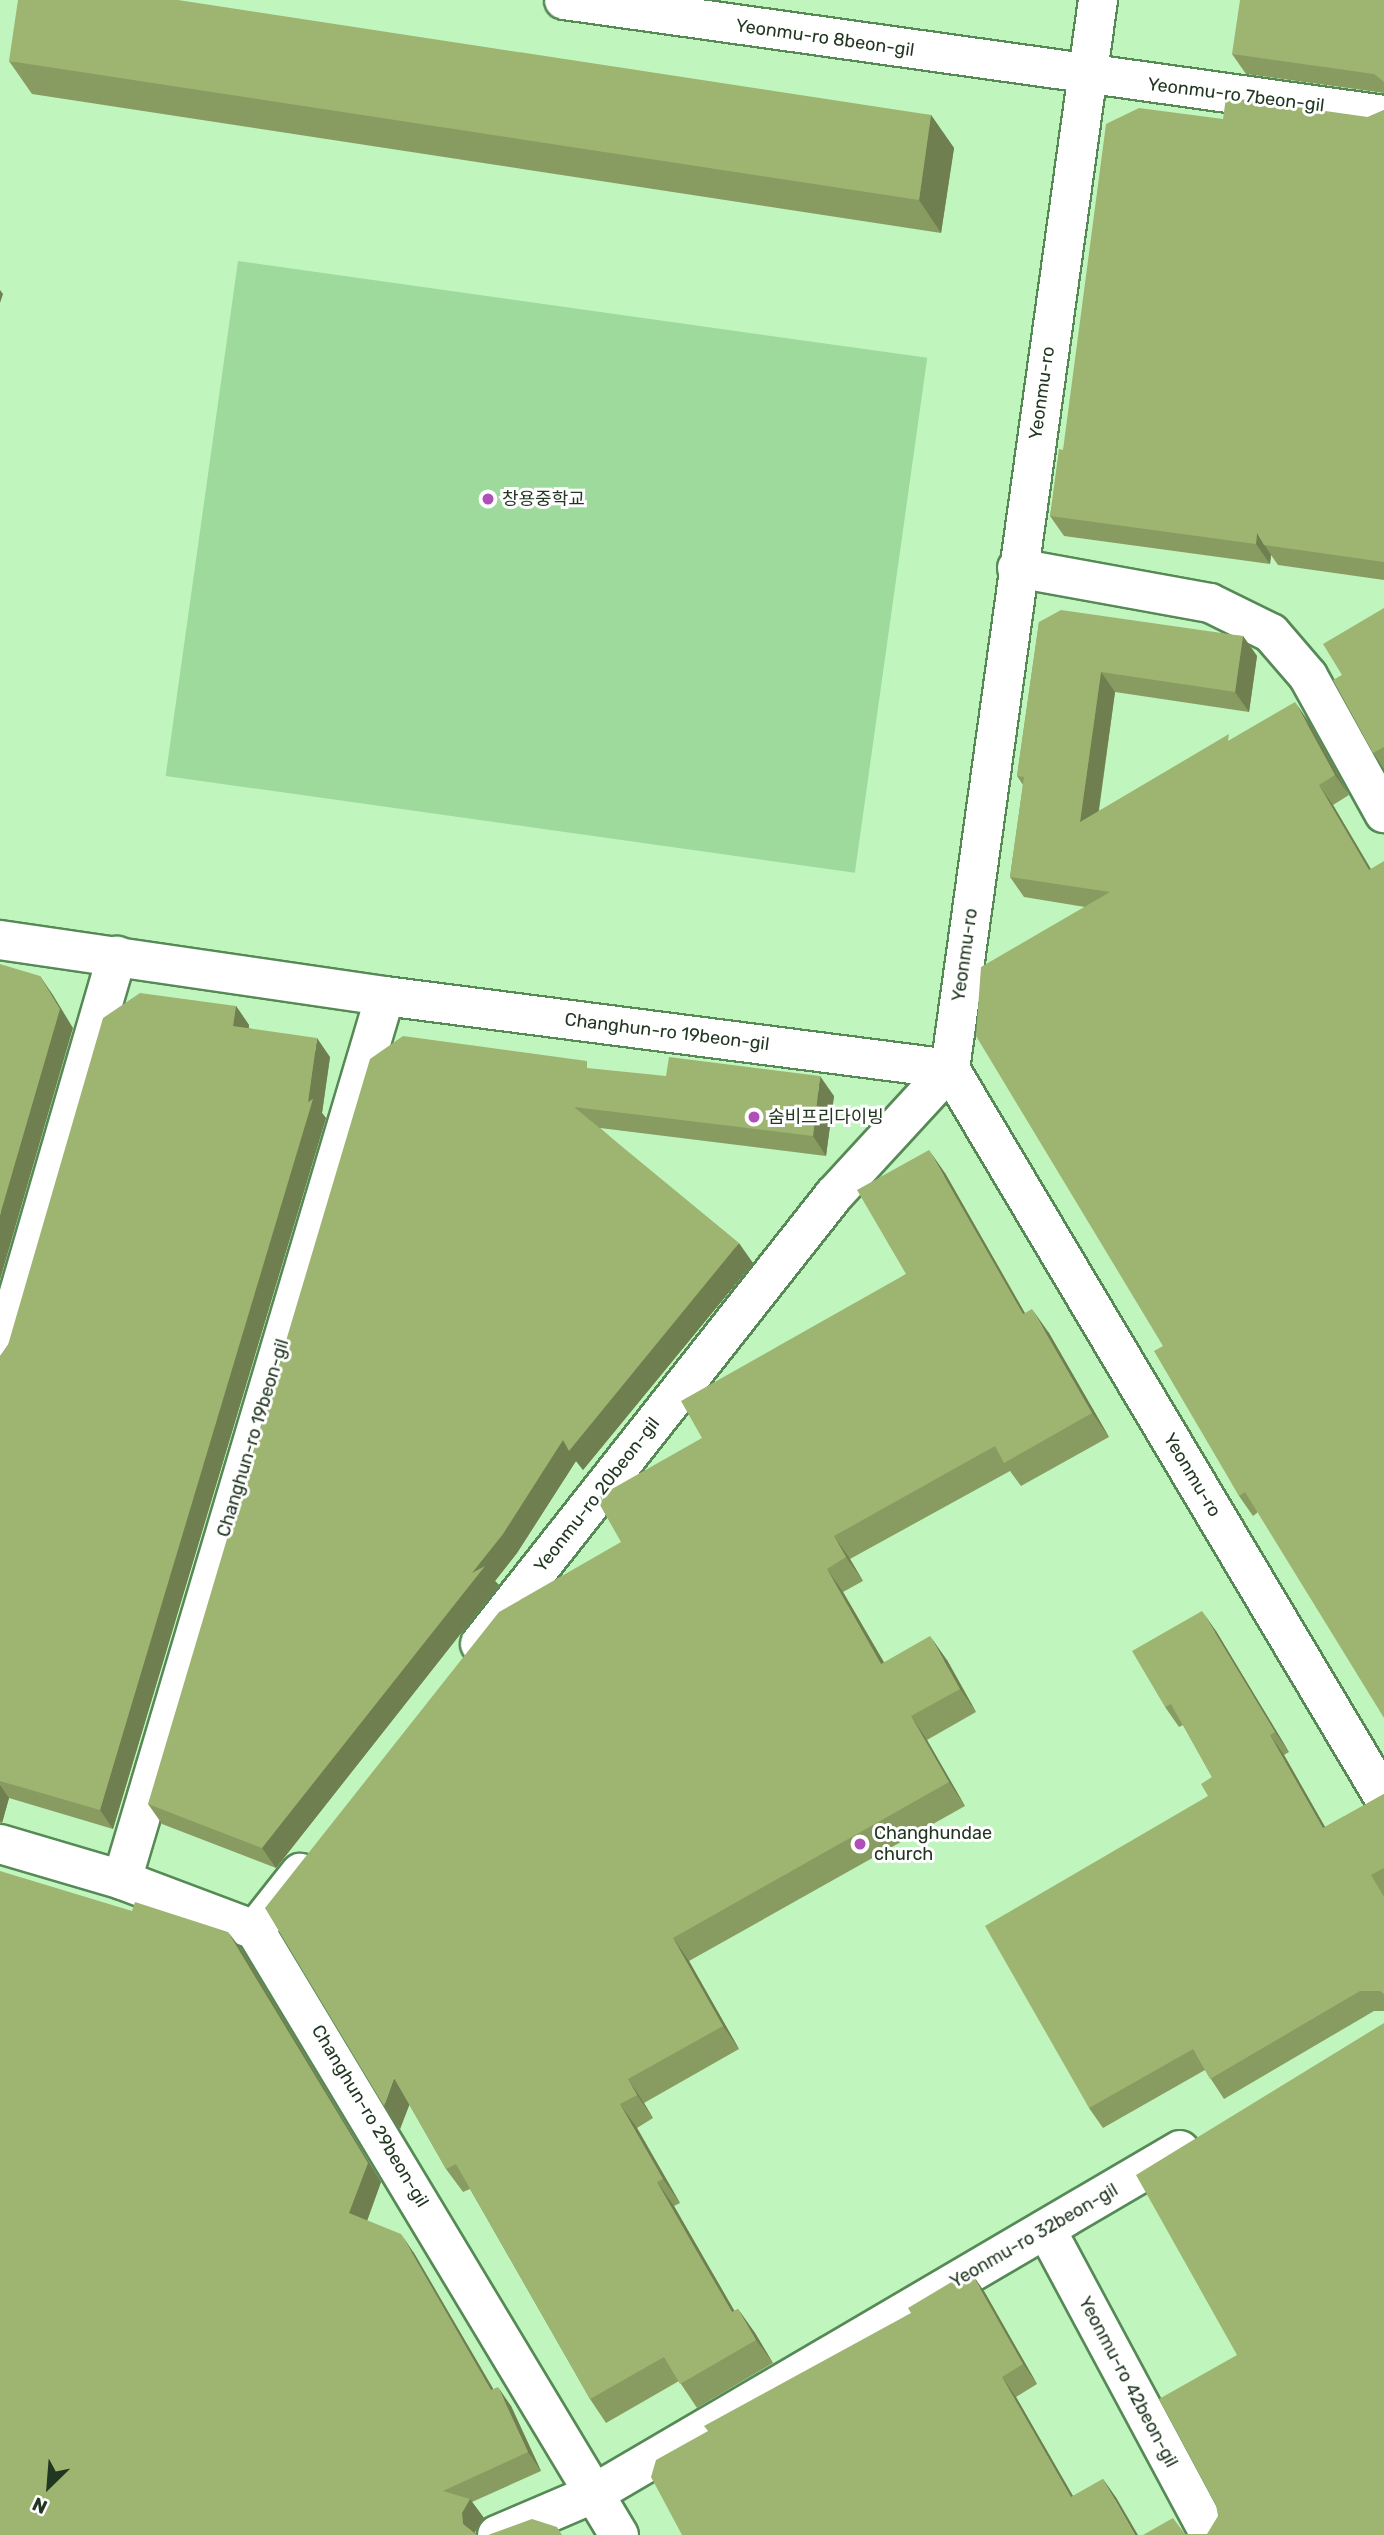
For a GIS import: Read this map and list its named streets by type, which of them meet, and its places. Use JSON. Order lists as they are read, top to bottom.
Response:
{
  "streets": {
    "street": [
      "Yeonmu-ro 8beon-gil",
      "Yeonmu-ro 7beon-gil",
      "Yeonmu-ro",
      "Changhun-ro 19beon-gil",
      "Yeonmu-ro 20beon-gil",
      "Changhun-ro 29beon-gil",
      "Yeonmu-ro 32beon-gil",
      "Yeonmu-ro 42beon-gil"
    ]
  },
  "crossings": [
    ["Yeonmu-ro 8beon-gil", "Yeonmu-ro 7beon-gil"],
    ["Yeonmu-ro 8beon-gil", "Yeonmu-ro"],
    ["Yeonmu-ro 7beon-gil", "Yeonmu-ro"],
    ["Yeonmu-ro", "Changhun-ro 19beon-gil"],
    ["Yeonmu-ro", "Yeonmu-ro 20beon-gil"],
    ["Changhun-ro 19beon-gil", "Yeonmu-ro 20beon-gil"],
    ["Changhun-ro 29beon-gil", "Yeonmu-ro 32beon-gil"],
    ["Yeonmu-ro 32beon-gil", "Yeonmu-ro 42beon-gil"]
  ],
  "places": ["창용중학교", "숨비프리다이빙", "Changhundae church"],
  "north": "bottom left"
}
